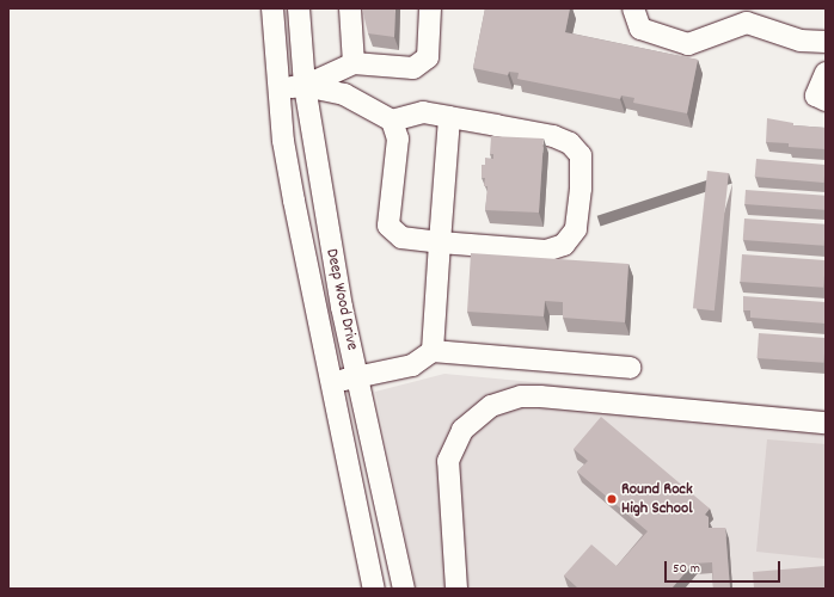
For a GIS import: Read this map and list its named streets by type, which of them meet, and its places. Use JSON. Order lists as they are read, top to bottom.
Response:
{
  "streets": {
    "street": ["Deep Wood Drive"]
  },
  "places": ["Round Rock High School"],
  "scale_bar": "50 m"
}
